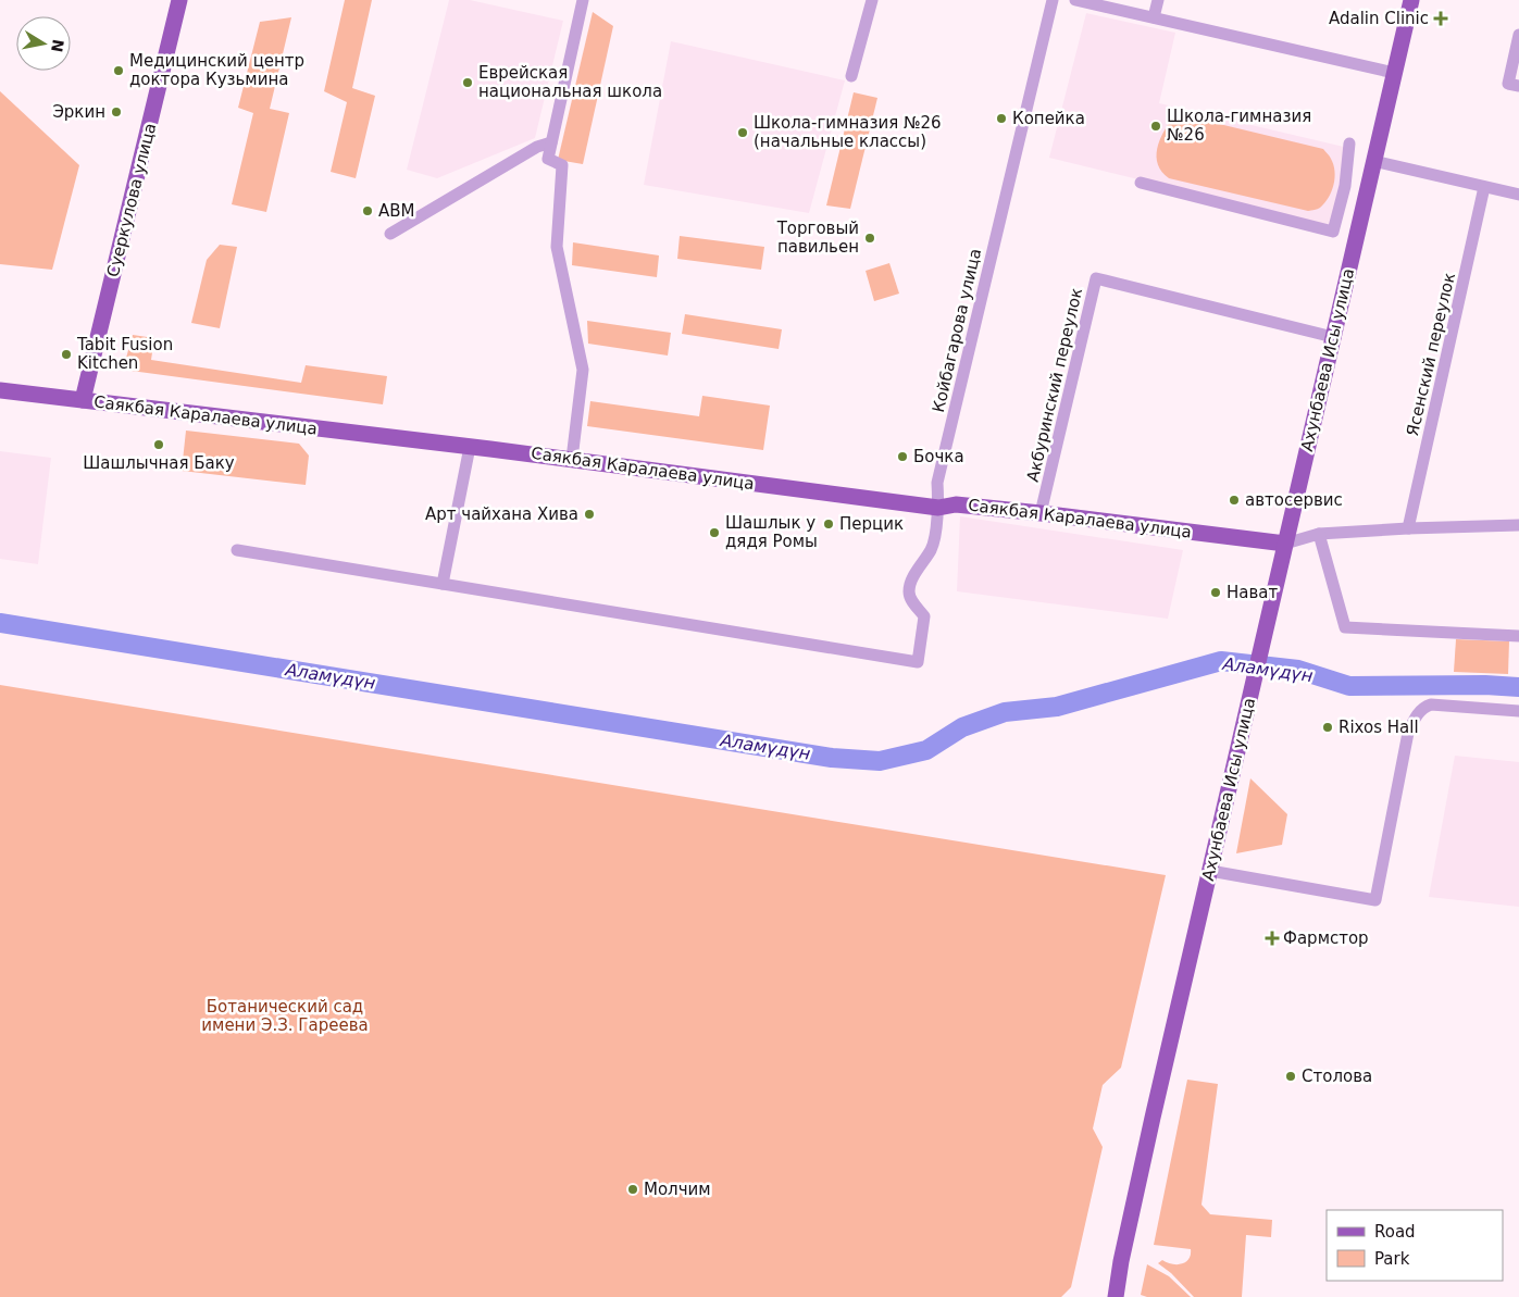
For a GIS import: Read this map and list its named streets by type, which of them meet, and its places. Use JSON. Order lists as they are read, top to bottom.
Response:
{
  "streets": {
    "main road": ["Суеркулова улица", "Ахунбаева Исы улица", "Саякбая Каралаева улица"],
    "street": ["Койбагарова улица", "Ясенский переулок", "Акбуринский переулок"]
  },
  "crossings": [
    ["Суеркулова улица", "Саякбая Каралаева улица"],
    ["Койбагарова улица", "Саякбая Каралаева улица"],
    ["Ахунбаева Исы улица", "Акбуринский переулок"],
    ["Ахунбаева Исы улица", "Саякбая Каралаева улица"],
    ["Акбуринский переулок", "Саякбая Каралаева улица"]
  ],
  "water": ["Аламүдүн"],
  "parks": ["Ботанический сад имени Э.З. Гареева"],
  "places": {
    "health": ["Adalin Clinic", "Фармстор"],
    "other": [
      "Медицинский центр доктора Кузьмина",
      "Еврейская национальная школа",
      "Эркин",
      "Копейка",
      "Школа-гимназия №26",
      "Школа-гимназия №26 (начальные классы)",
      "ABM",
      "Торговый павильен",
      "Tabit Fusion Kitchen",
      "Шашлычная Баку",
      "Бочка",
      "автосервис",
      "Арт чайхана Хива",
      "Перцик",
      "Шашлык у дядя Ромы",
      "Нават",
      "Rixos Hall",
      "Столова",
      "Молчим"
    ]
  },
  "legend": ["Road", "Park"],
  "north": "right"
}
